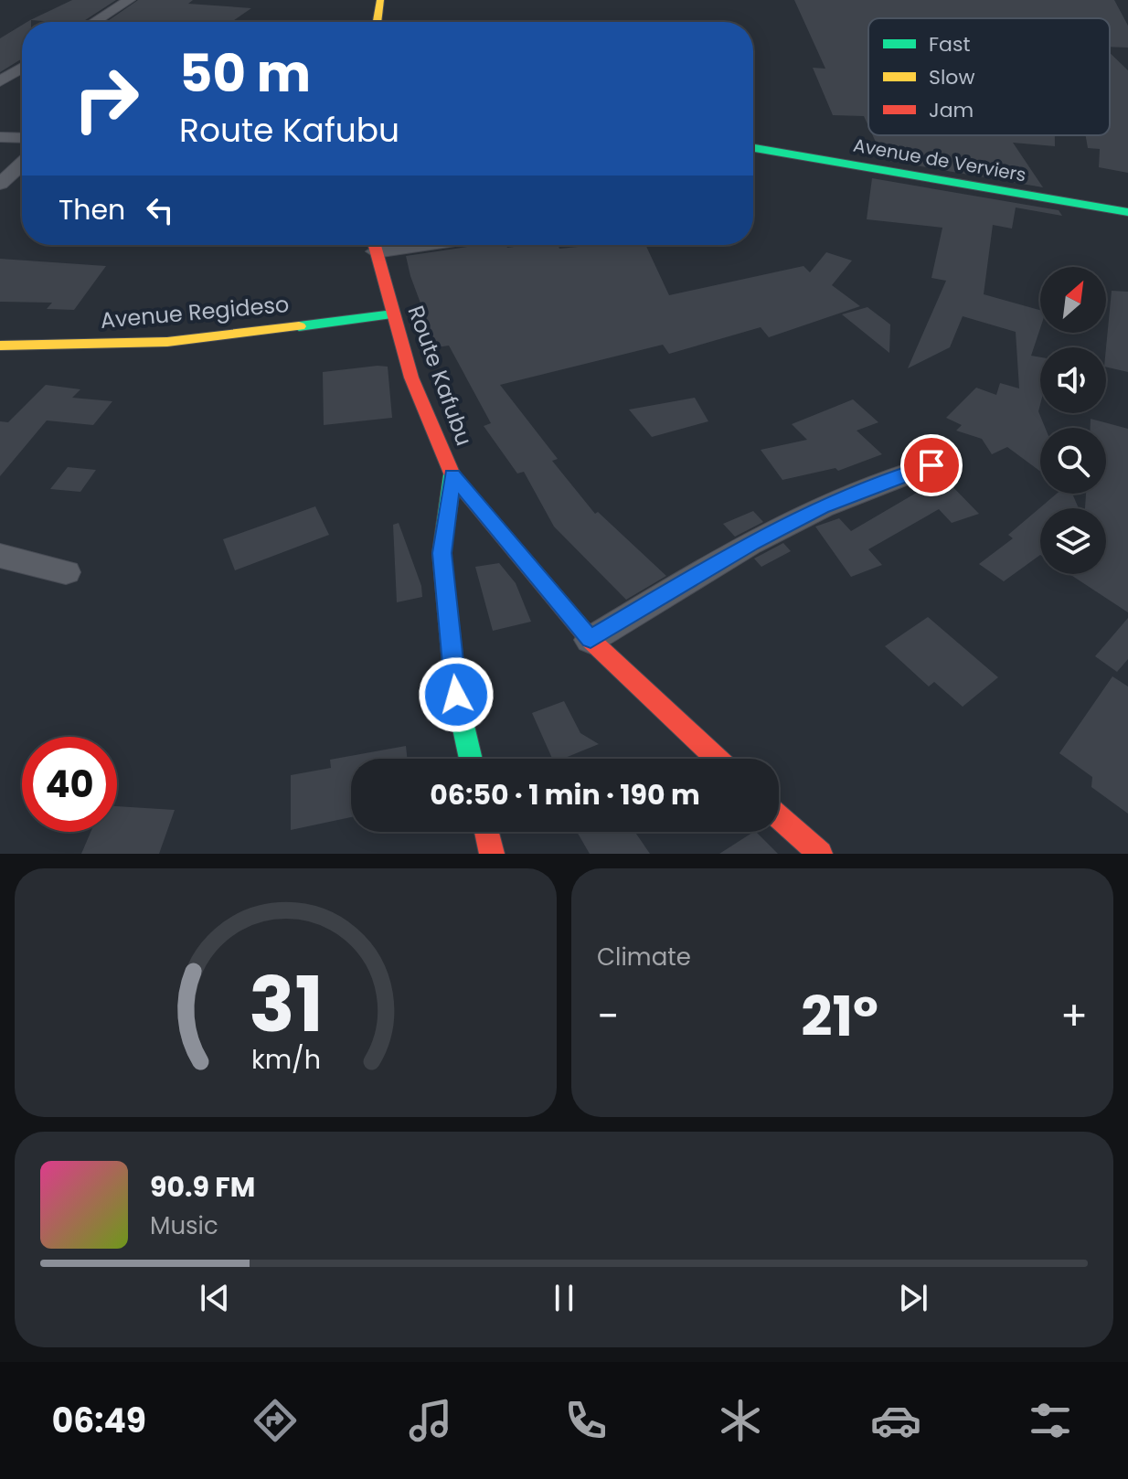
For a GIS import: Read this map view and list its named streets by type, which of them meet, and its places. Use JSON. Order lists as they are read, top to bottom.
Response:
{
  "streets": {
    "street": ["Avenue de Verviers", "Avenue Regideso", "Route Kafubu"]
  },
  "crossings": [
    ["Avenue Regideso", "Route Kafubu"]
  ],
  "legend": ["Fast", "Slow", "Jam"],
  "north": "top right",
  "page": {
    "turn": ["50 m", "Route Kafubu"],
    "then": "Then",
    "limit": "40",
    "trip": "06:50 · 1 min · 190 m",
    "tile": "Climate",
    "heat": ["−", "21°", "+"],
    "song": ["90.9 FM", "Music"],
    "tabs": "06:49",
    "gauge": ["31", "km/h"]
  }
}
